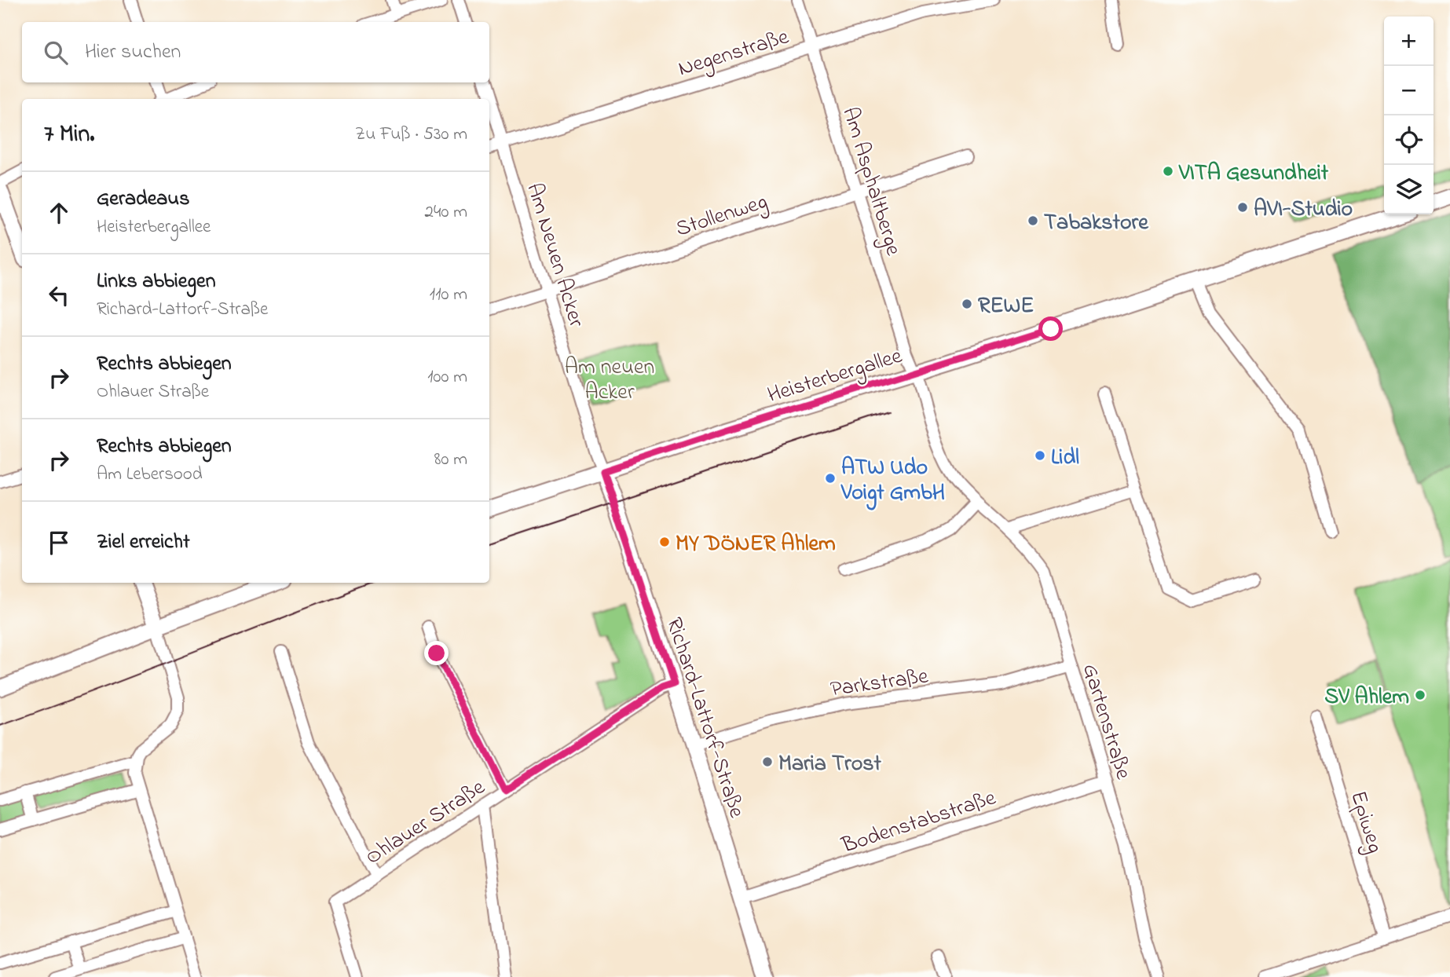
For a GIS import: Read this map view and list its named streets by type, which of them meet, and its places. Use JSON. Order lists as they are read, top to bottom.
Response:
{
  "streets": {
    "main road": ["Heisterbergallee", "Richard-Lattorf-Straße"],
    "street": [
      "Negenstraße",
      "Am Asphaltberge",
      "Stollenweg",
      "Am Neuen Acker",
      "Parkstraße",
      "Gartenstraße",
      "Bodenstabstraße",
      "Ohlauer Straße",
      "Epiweg"
    ]
  },
  "crossings": [
    ["Negenstraße", "Am Asphaltberge"],
    ["Negenstraße", "Am Neuen Acker"],
    ["Am Asphaltberge", "Stollenweg"],
    ["Am Asphaltberge", "Heisterbergallee"],
    ["Am Asphaltberge", "Gartenstraße"],
    ["Stollenweg", "Am Neuen Acker"],
    ["Am Neuen Acker", "Heisterbergallee"],
    ["Am Neuen Acker", "Richard-Lattorf-Straße"],
    ["Heisterbergallee", "Richard-Lattorf-Straße"],
    ["Heisterbergallee", "Gartenstraße"],
    ["Parkstraße", "Richard-Lattorf-Straße"],
    ["Parkstraße", "Gartenstraße"],
    ["Richard-Lattorf-Straße", "Bodenstabstraße"],
    ["Richard-Lattorf-Straße", "Ohlauer Straße"],
    ["Gartenstraße", "Bodenstabstraße"]
  ],
  "parks": ["Am neuen Acker"],
  "places": [
    "VITA Gesundheit",
    "AVI-Studio",
    "Tabakstore",
    "REWE",
    "Lidl",
    "ATW Udo Voigt GmbH",
    "MY DÖNER Ahlem",
    "SV Ahlem",
    "Maria Trost"
  ],
  "page": {
    "map_buttons": ["+", "−"],
    "search": "Hier suchen",
    "heading": ["7 Min.", "Zu Fuß · 530 m"],
    "list": [
      ["Geradeaus", "Heisterbergallee", "240 m"],
      ["Links abbiegen", "Richard-Lattorf-Straße", "110 m"],
      ["Rechts abbiegen", "Ohlauer Straße", "100 m"],
      ["Rechts abbiegen", "Am Lebersood", "80 m"],
      "Ziel erreicht"
    ]
  }
}
